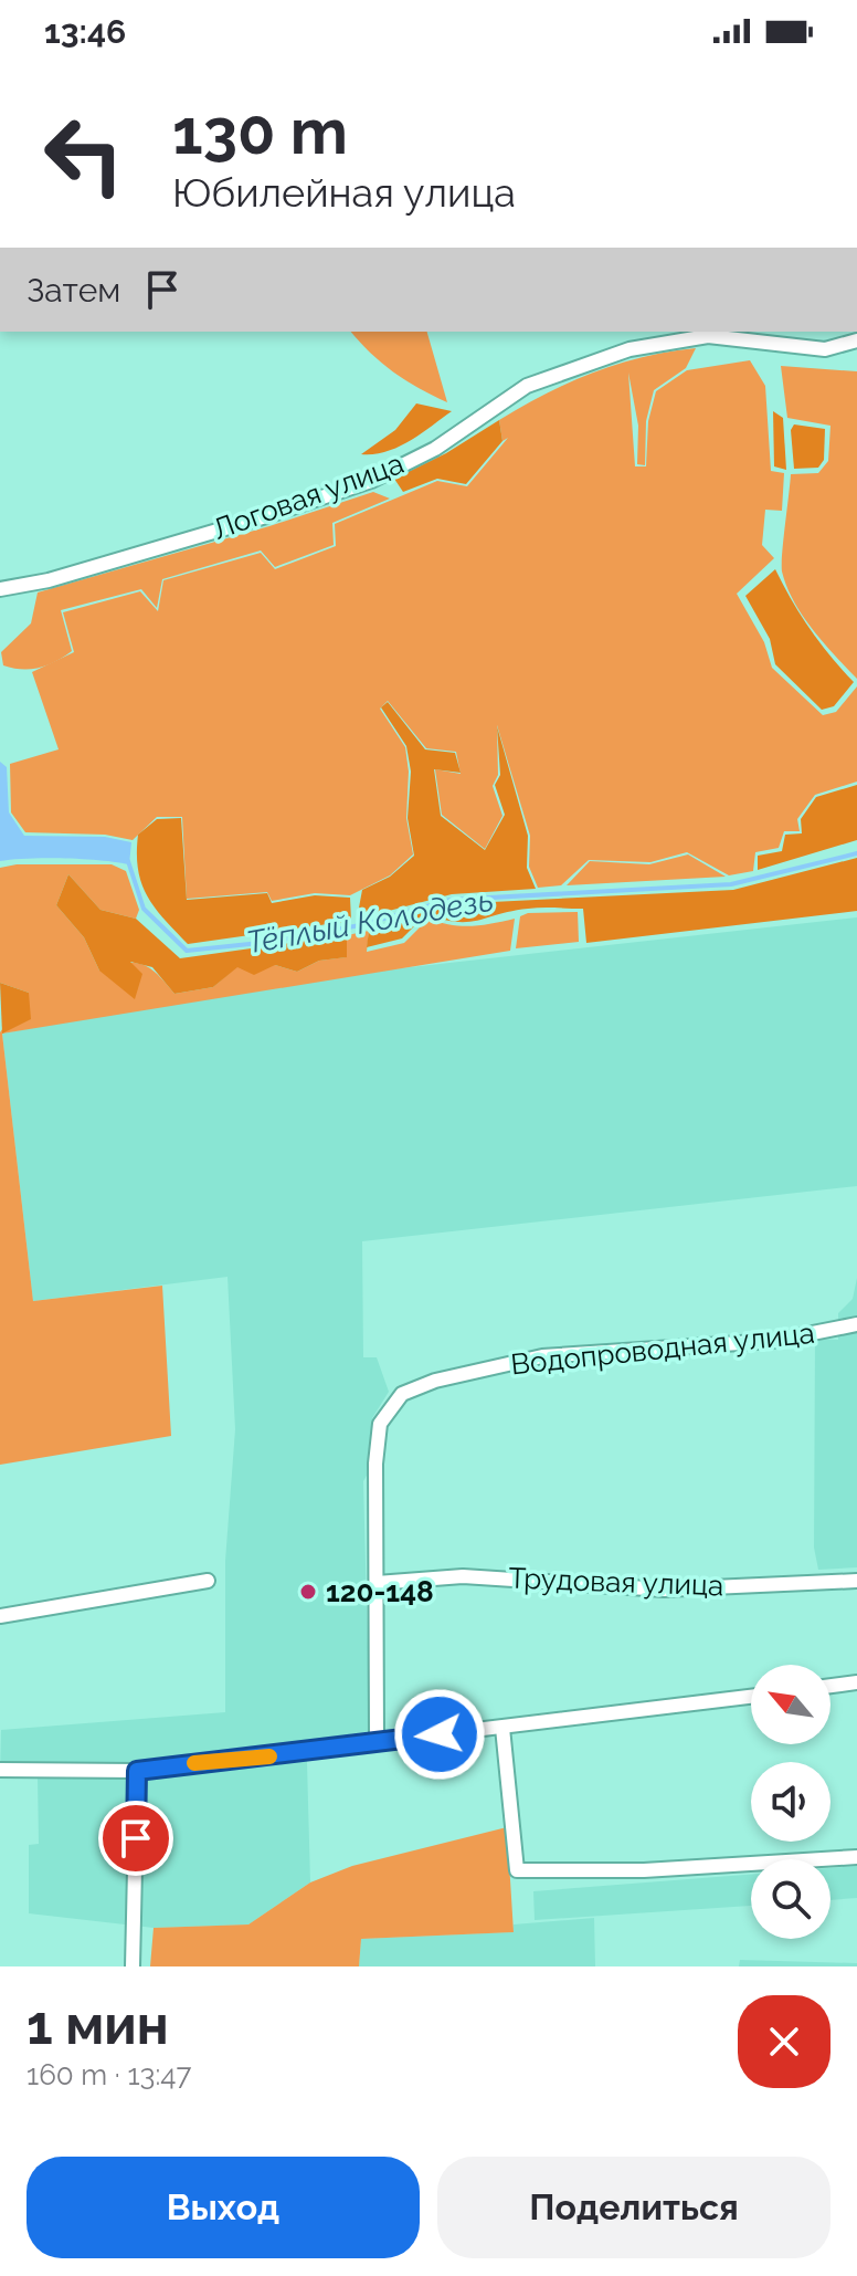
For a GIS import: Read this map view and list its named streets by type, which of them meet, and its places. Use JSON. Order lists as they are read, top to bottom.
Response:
{
  "streets": {
    "street": ["Логовая улица", "Водопроводная улица", "Трудовая улица"]
  },
  "crossings": [
    ["Водопроводная улица", "Трудовая улица"]
  ],
  "water": ["Тёплый Колодезь"],
  "places": ["120-148"],
  "north": "top left",
  "page": {
    "status": "13:46",
    "turn": ["130 m", "Юбилейная улица"],
    "then": "Затем",
    "heading": ["1 мин", "160 m · 13:47"],
    "buttons": ["Выход", "Поделиться"]
  }
}
